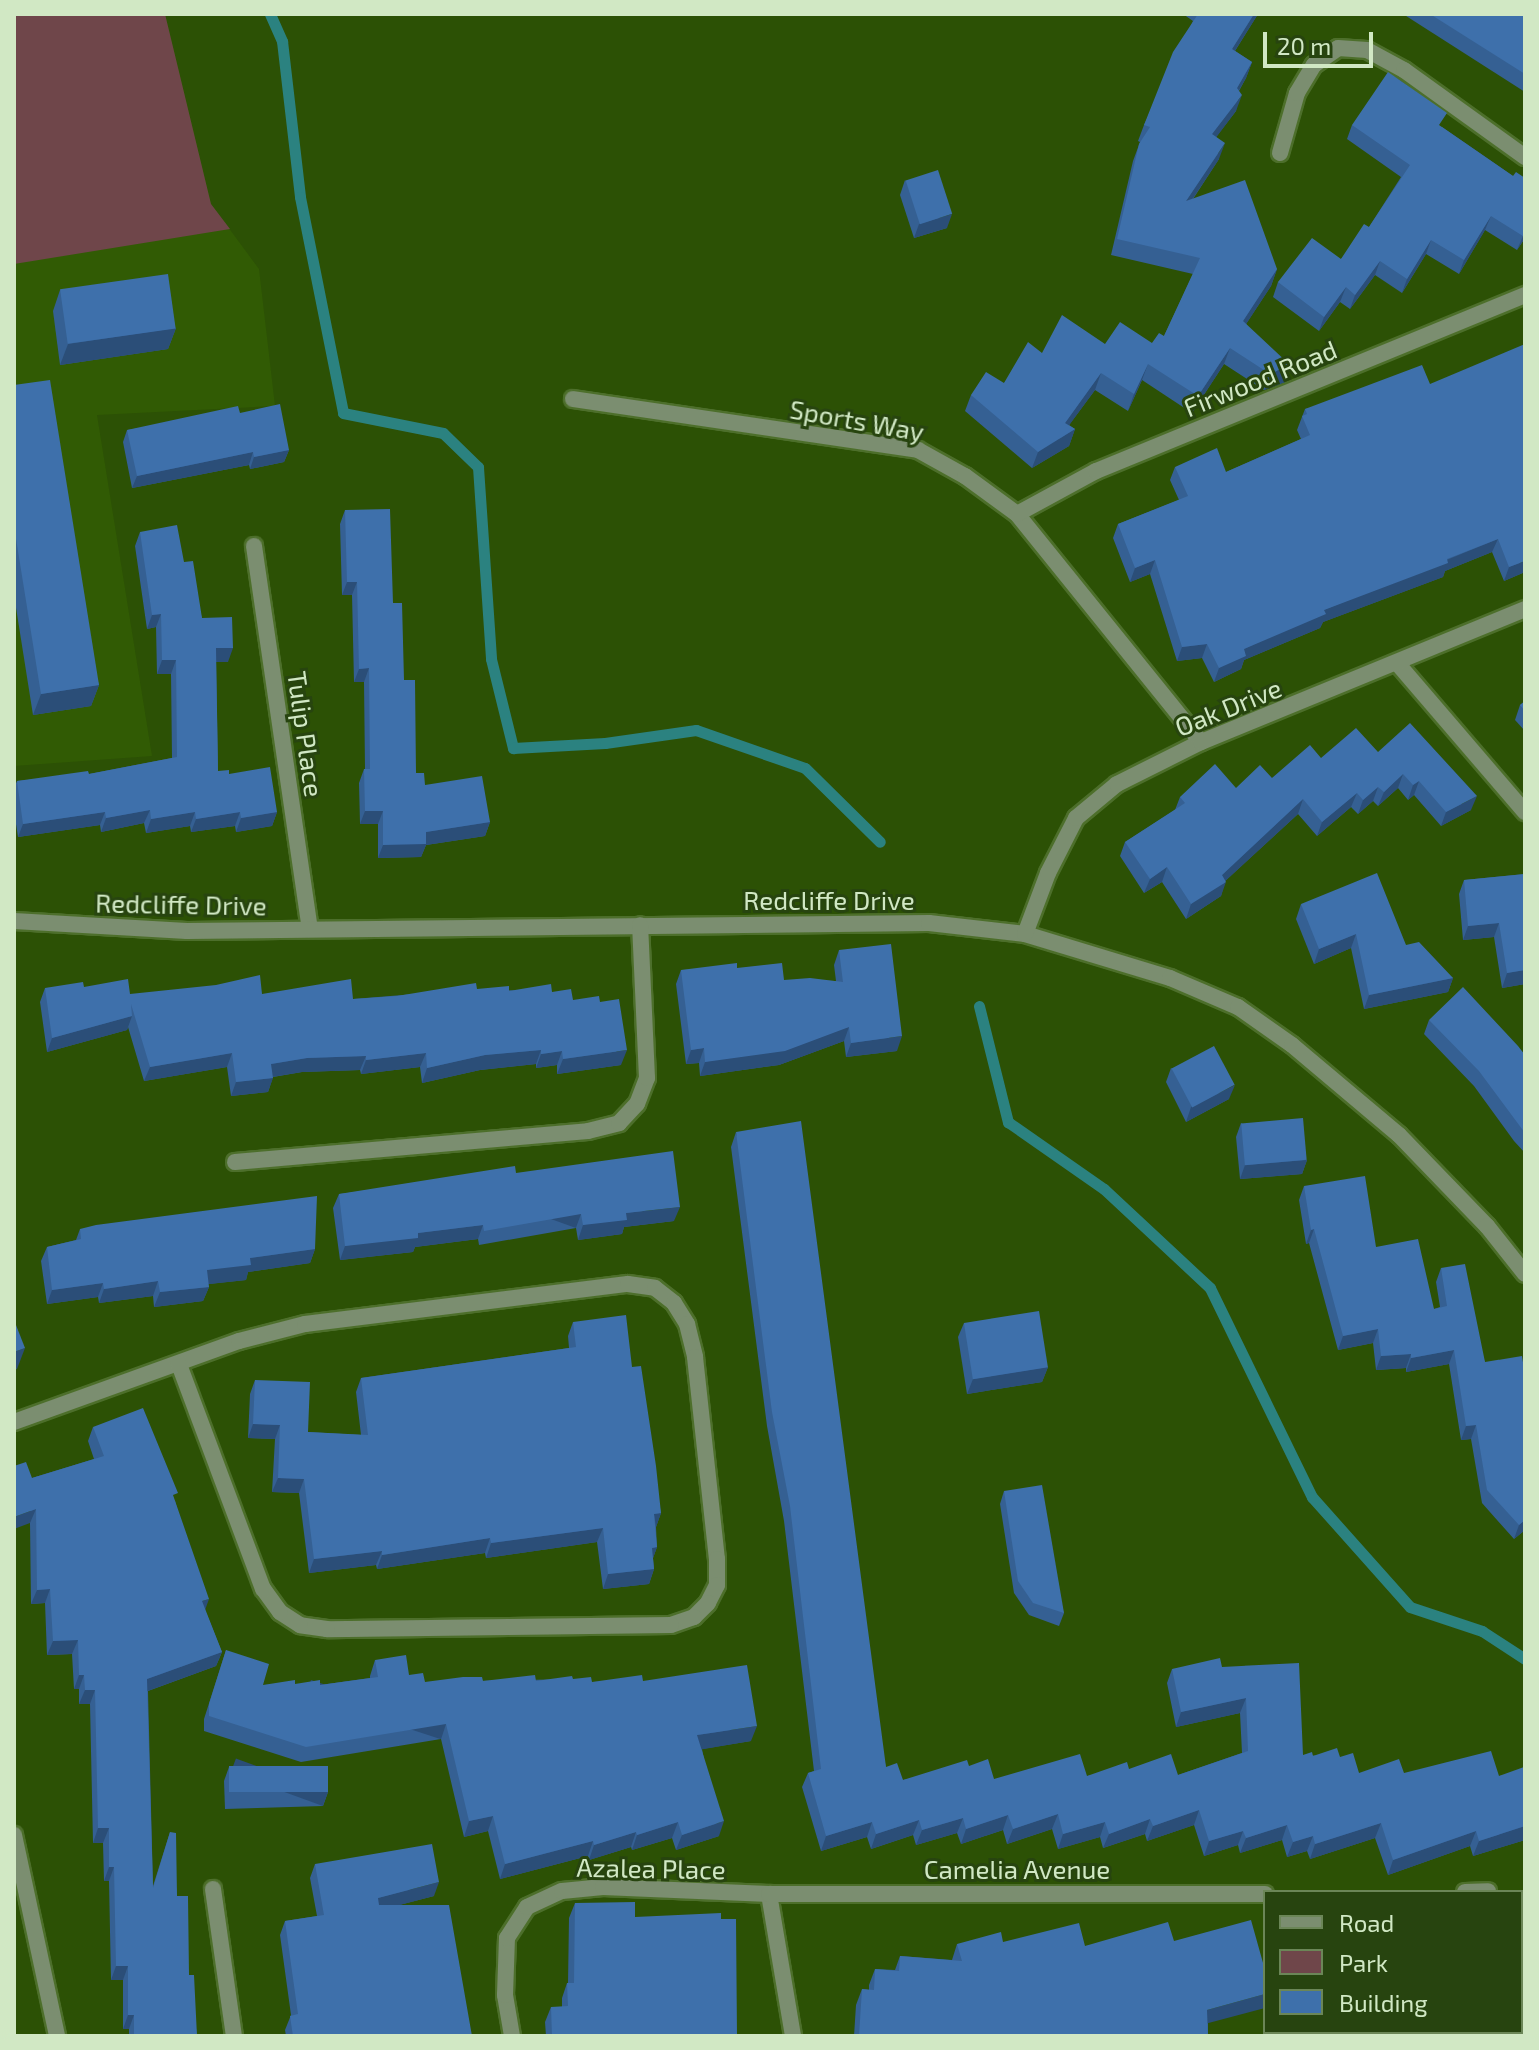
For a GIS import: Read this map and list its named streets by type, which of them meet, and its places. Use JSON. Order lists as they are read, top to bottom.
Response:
{
  "streets": {
    "street": [
      "Firwood Road",
      "Sports Way",
      "Oak Drive",
      "Tulip Place",
      "Redcliffe Drive",
      "Azalea Place",
      "Camelia Avenue"
    ]
  },
  "crossings": [
    ["Firwood Road", "Sports Way"],
    ["Sports Way", "Oak Drive"],
    ["Oak Drive", "Redcliffe Drive"],
    ["Tulip Place", "Redcliffe Drive"],
    ["Azalea Place", "Camelia Avenue"]
  ],
  "legend": ["Road", "Park", "Building"],
  "scale_bar": "20 m"
}
